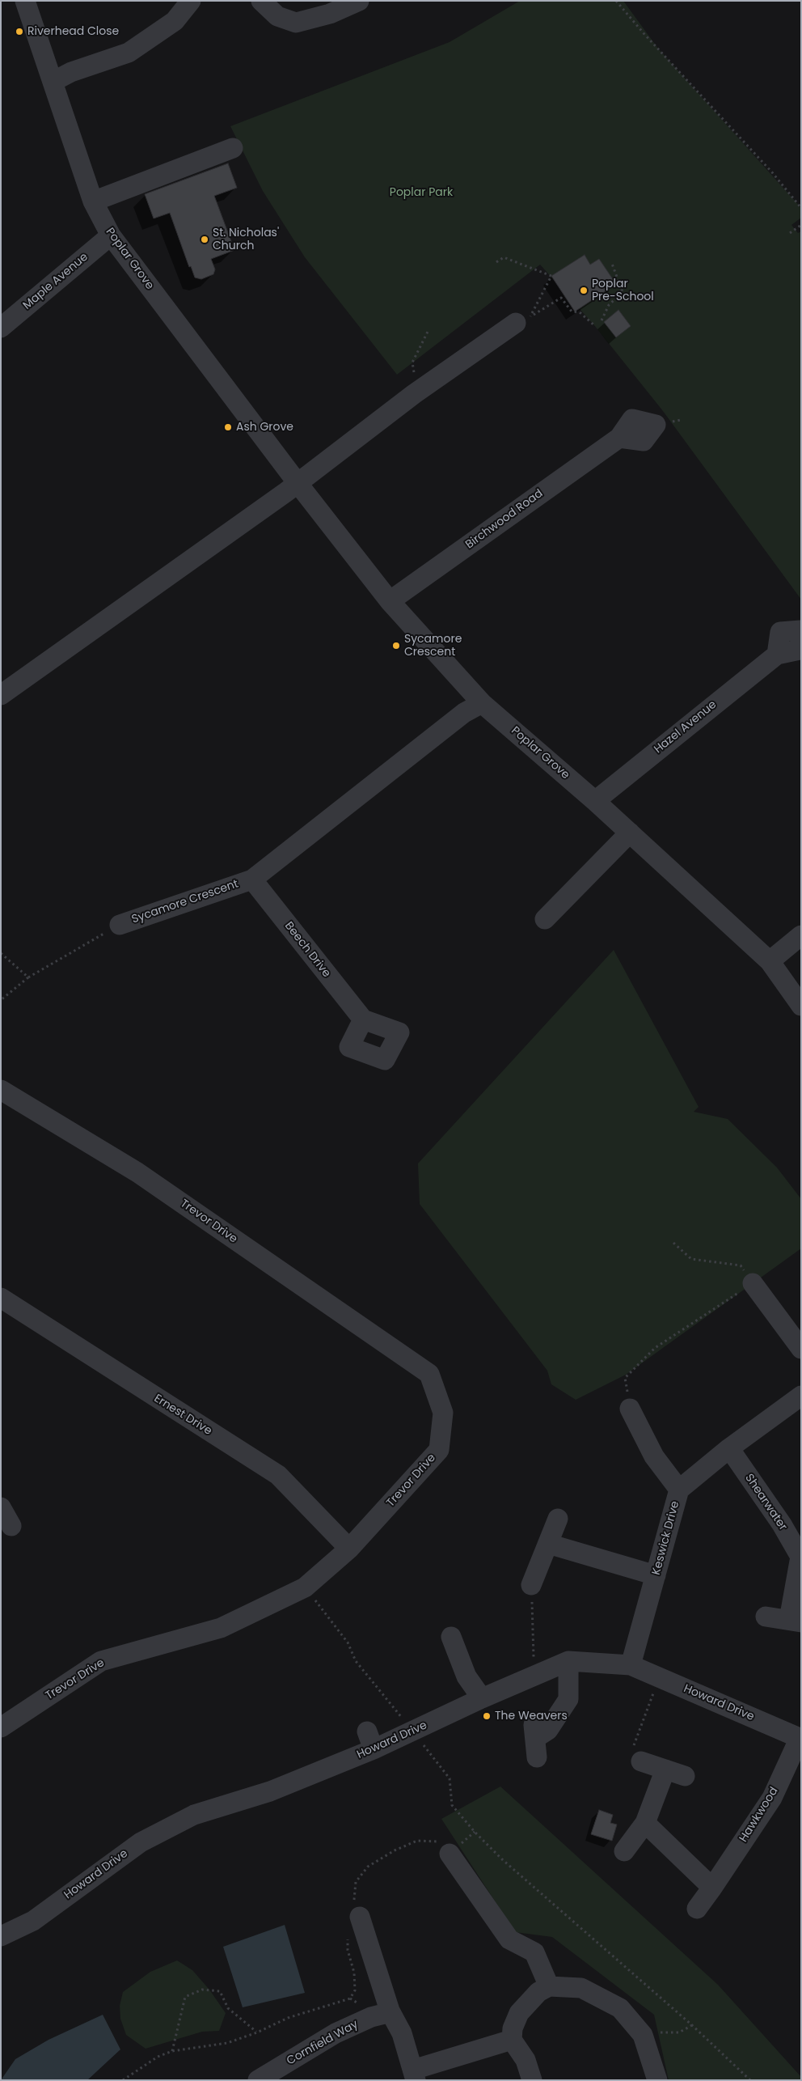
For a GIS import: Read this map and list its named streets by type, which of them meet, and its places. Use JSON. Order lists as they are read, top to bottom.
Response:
{
  "streets": {
    "street": [
      "Poplar Grove",
      "Maple Avenue",
      "Birchwood Road",
      "Hazel Avenue",
      "Sycamore Crescent",
      "Beech Drive",
      "Trevor Drive",
      "Ernest Drive",
      "Shearwater",
      "Keswick Drive",
      "Howard Drive",
      "Hawkwood",
      "Cornfield Way"
    ]
  },
  "crossings": [
    ["Poplar Grove", "Maple Avenue"],
    ["Poplar Grove", "Birchwood Road"],
    ["Poplar Grove", "Hazel Avenue"],
    ["Poplar Grove", "Sycamore Crescent"],
    ["Sycamore Crescent", "Beech Drive"],
    ["Trevor Drive", "Ernest Drive"],
    ["Shearwater", "Keswick Drive"],
    ["Keswick Drive", "Howard Drive"],
    ["Howard Drive", "Hawkwood"]
  ],
  "parks": ["Poplar Park"],
  "places": [
    "Riverhead Close",
    "St. Nicholas' Church",
    "Poplar Pre-School",
    "Ash Grove",
    "Sycamore Crescent",
    "The Weavers"
  ]
}
